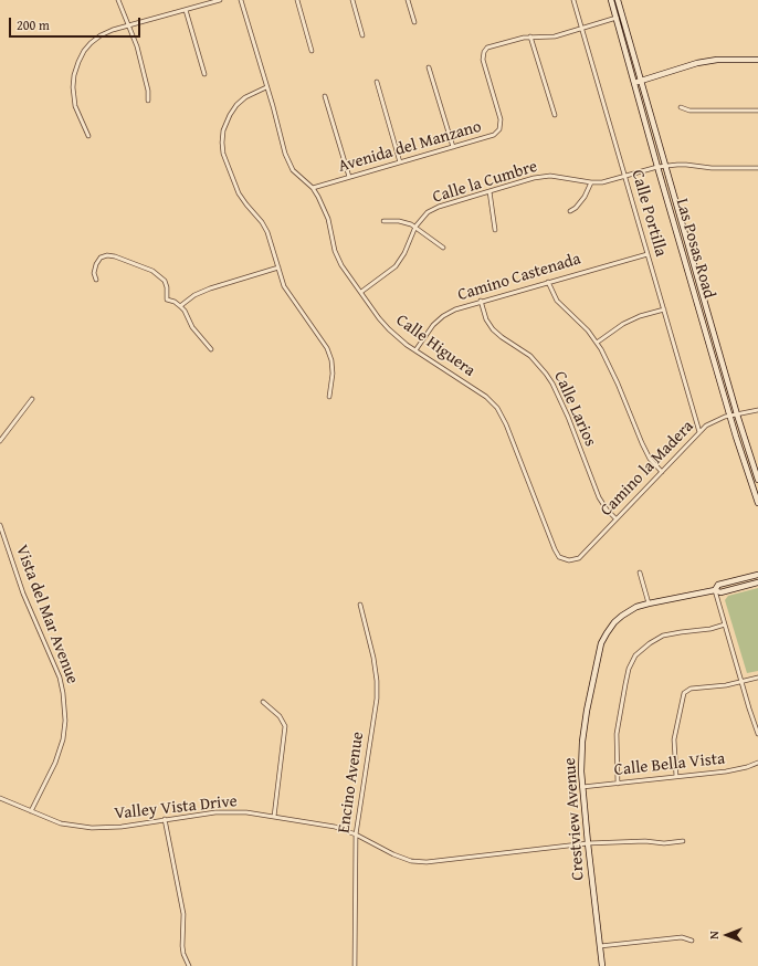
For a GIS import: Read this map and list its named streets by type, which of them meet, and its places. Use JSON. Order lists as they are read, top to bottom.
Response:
{
  "streets": {
    "main road": ["Las Posas Road", "Crestview Avenue"],
    "street": [
      "Avenida del Manzano",
      "Calle la Cumbre",
      "Calle Portilla",
      "Camino Castenada",
      "Calle Higuera",
      "Calle Larios",
      "Camino la Madera",
      "Vista del Mar Avenue",
      "Calle Bella Vista",
      "Encino Avenue",
      "Valley Vista Drive"
    ]
  },
  "crossings": [
    ["Avenida del Manzano", "Calle Portilla"],
    ["Avenida del Manzano", "Las Posas Road"],
    ["Avenida del Manzano", "Calle Higuera"],
    ["Calle la Cumbre", "Calle Portilla"],
    ["Calle la Cumbre", "Las Posas Road"],
    ["Calle la Cumbre", "Calle Higuera"],
    ["Calle Portilla", "Camino Castenada"],
    ["Calle Portilla", "Camino la Madera"],
    ["Las Posas Road", "Camino la Madera"],
    ["Camino Castenada", "Calle Higuera"],
    ["Camino Castenada", "Calle Larios"],
    ["Calle Higuera", "Camino la Madera"],
    ["Calle Larios", "Camino la Madera"],
    ["Vista del Mar Avenue", "Valley Vista Drive"],
    ["Calle Bella Vista", "Crestview Avenue"],
    ["Encino Avenue", "Valley Vista Drive"],
    ["Valley Vista Drive", "Crestview Avenue"]
  ],
  "scale_bar": "200 m",
  "north": "left"
}
